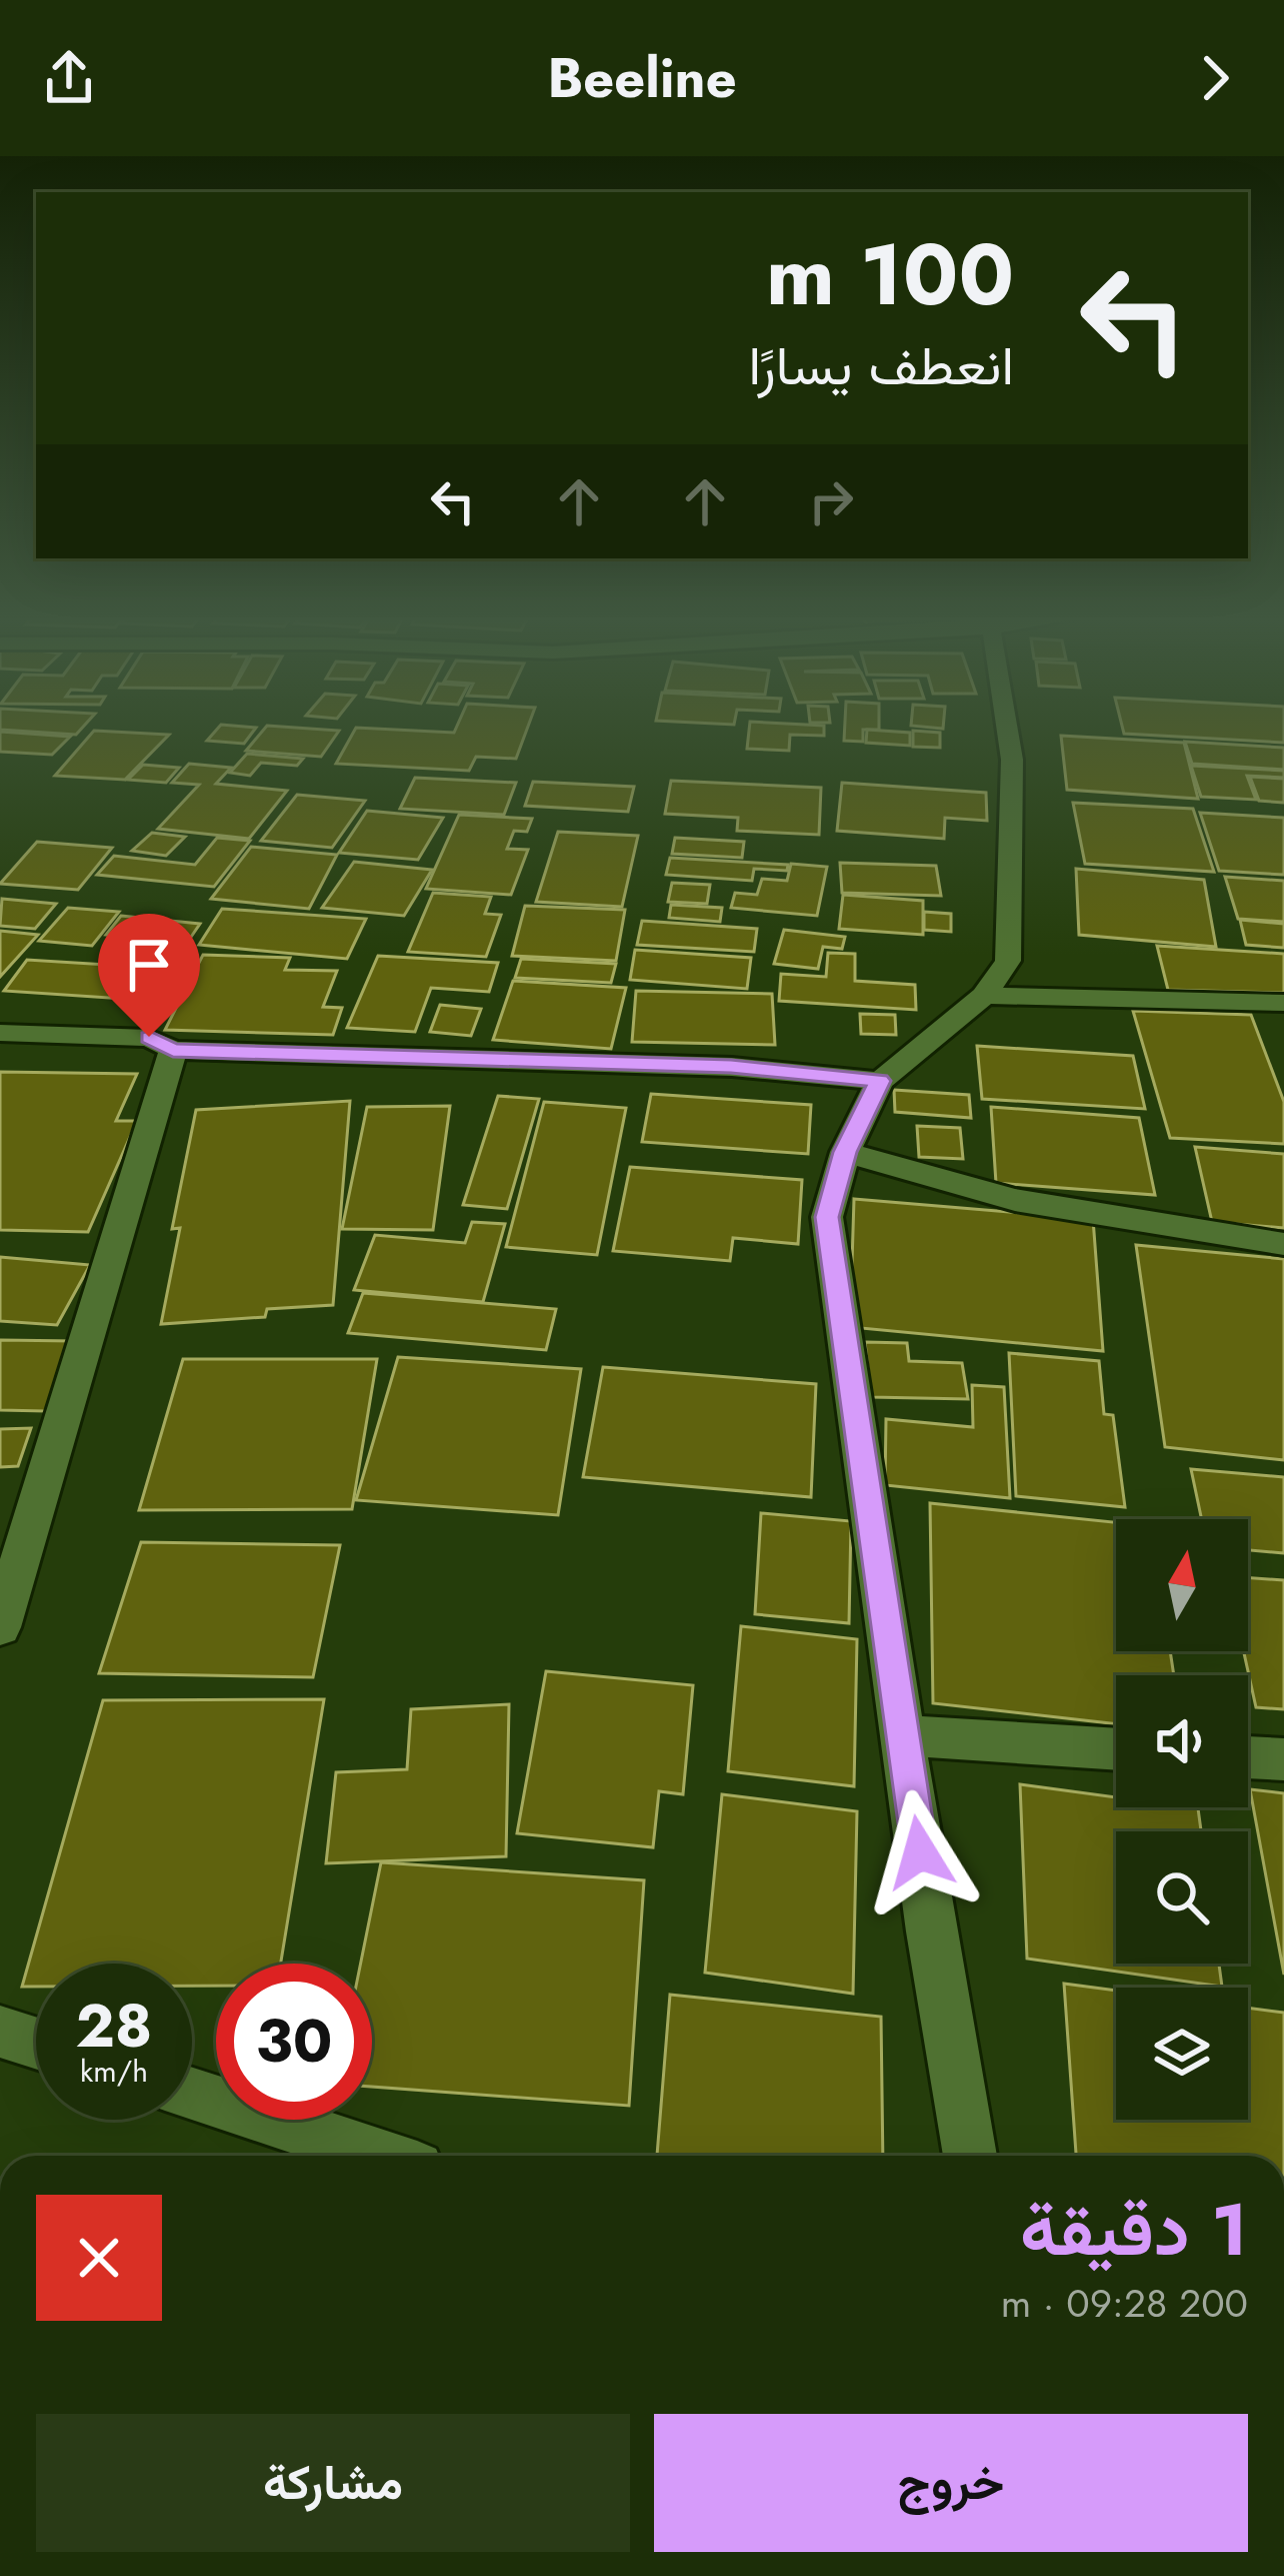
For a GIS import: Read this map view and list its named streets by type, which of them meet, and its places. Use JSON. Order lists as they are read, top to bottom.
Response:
{
  "north": "top",
  "page": {
    "header": "Beeline",
    "turn": ["100 m", "انعطف يسارًا"],
    "speed": "28 km/h",
    "limit": "30",
    "heading": ["1 دقيقة", "200 m · 09:28"],
    "buttons": ["خروج", "مشاركة"]
  }
}
